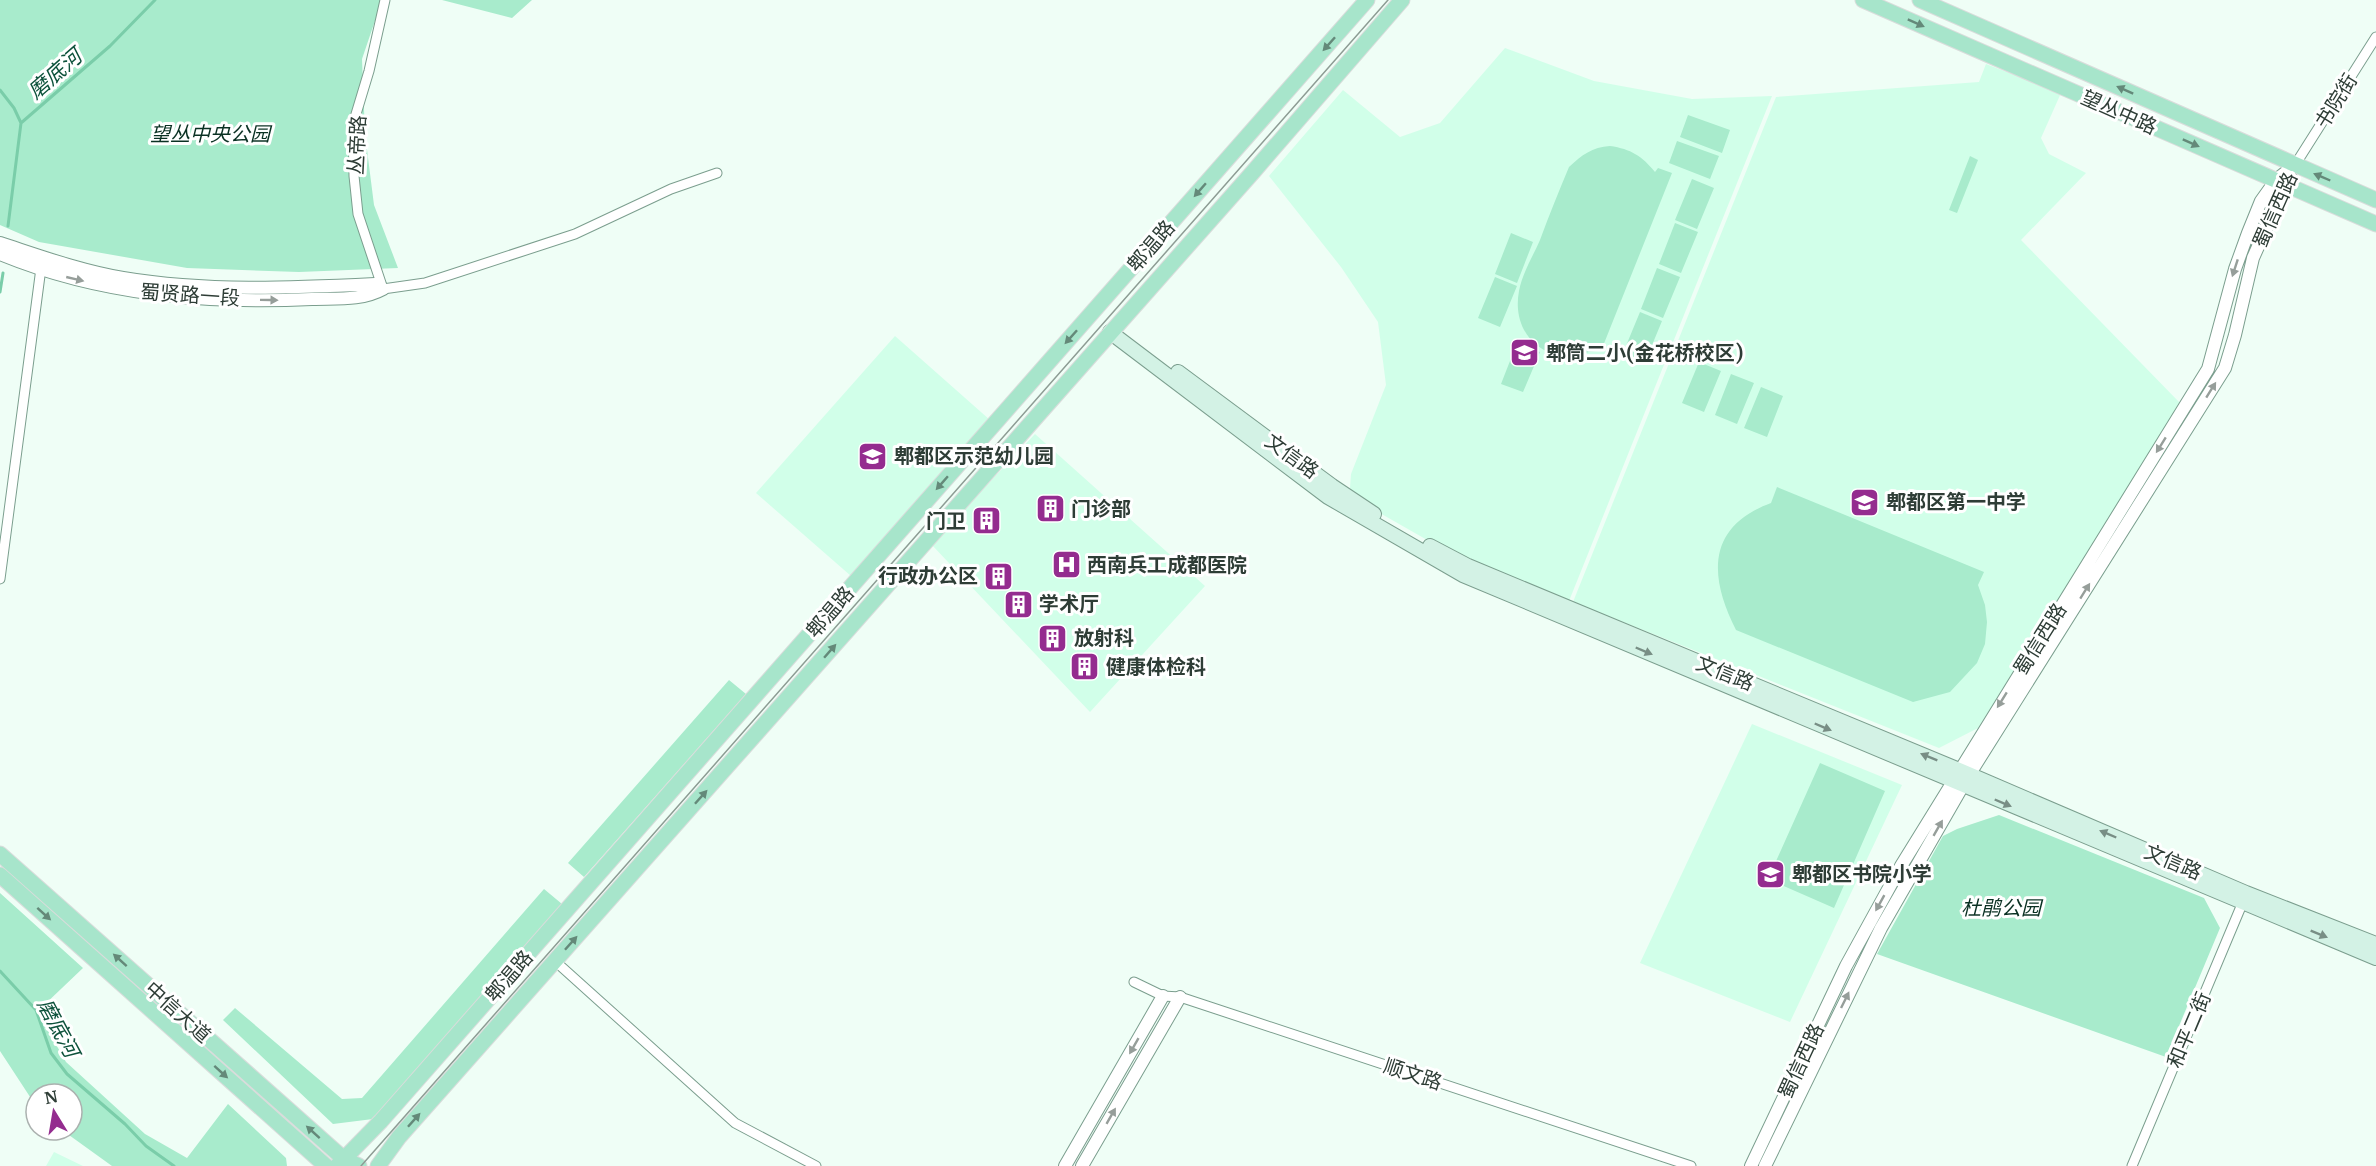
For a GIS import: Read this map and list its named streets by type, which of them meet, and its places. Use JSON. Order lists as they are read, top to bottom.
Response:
{
  "streets": {
    "main road": [
      "望丛中路",
      "郫温路",
      "文信路",
      "中信大道"
    ],
    "street": [
      "书院街",
      "丛帝路",
      "蜀信西路",
      "蜀贤路一段",
      "和平二街",
      "顺文路"
    ]
  },
  "crossings": [
    ["书院街", "望丛中路"],
    ["书院街", "蜀信西路"],
    ["望丛中路", "蜀信西路"],
    ["丛帝路", "蜀贤路一段"],
    ["蜀信西路", "文信路"],
    ["郫温路", "文信路"],
    ["郫温路", "中信大道"],
    ["文信路", "和平二街"]
  ],
  "water": ["磨底河"],
  "parks": ["望丛中央公园", "杜鹃公园"],
  "places": {
    "school or university": [
      "郫筒二小(金花桥校区)",
      "郫都区示范幼儿园",
      "郫都区第一中学",
      "郫都区书院小学"
    ],
    "building": [
      "门诊部",
      "门卫",
      "行政办公区",
      "学术厅",
      "放射科",
      "健康体检科"
    ],
    "hospital": ["西南兵工成都医院"]
  },
  "north": "top"
}
